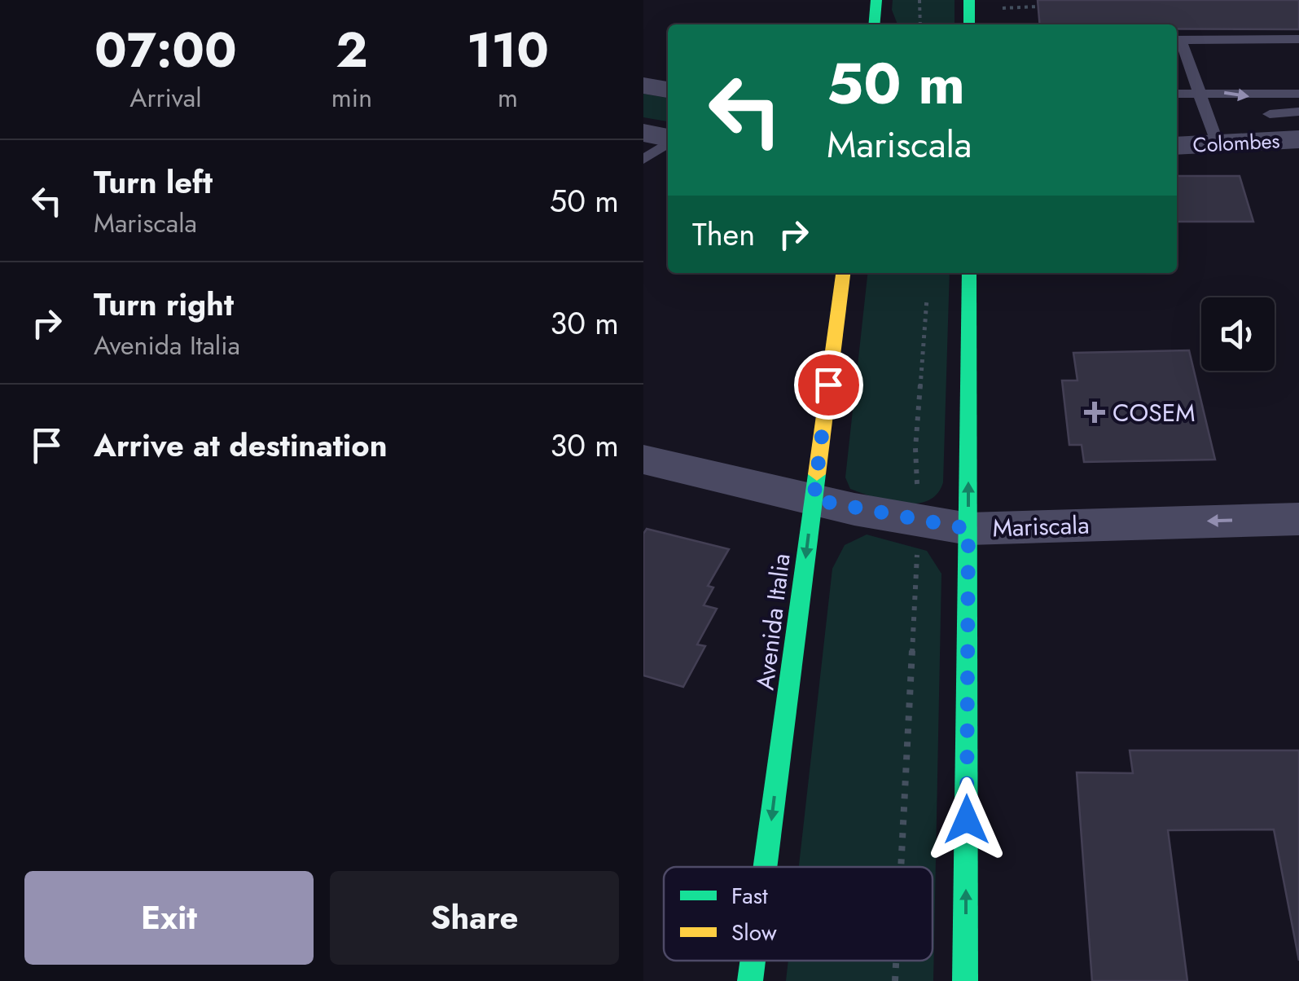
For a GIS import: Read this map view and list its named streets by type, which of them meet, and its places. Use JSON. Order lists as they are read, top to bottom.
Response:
{
  "streets": {
    "main road": ["Avenida Italia"],
    "street": ["Colombes", "Mariscala"]
  },
  "crossings": [
    ["Mariscala", "Avenida Italia"]
  ],
  "one_way": ["Mariscala", "Avenida Italia"],
  "places": {
    "health": ["COSEM"]
  },
  "legend": ["Fast", "Slow"],
  "page": {
    "eta": [
      "07:00",
      "Arrival",
      "2",
      "min",
      "110",
      "m"
    ],
    "turn": ["50 m", "Mariscala"],
    "list": [
      {
        "name": "Turn left",
        "note": "Mariscala",
        "value": "50 m"
      },
      {
        "name": "Turn right",
        "note": "Avenida Italia",
        "value": "30 m"
      },
      {
        "name": "Arrive at destination",
        "value": "30 m"
      }
    ],
    "then": "Then",
    "buttons": ["Exit", "Share"]
  }
}
